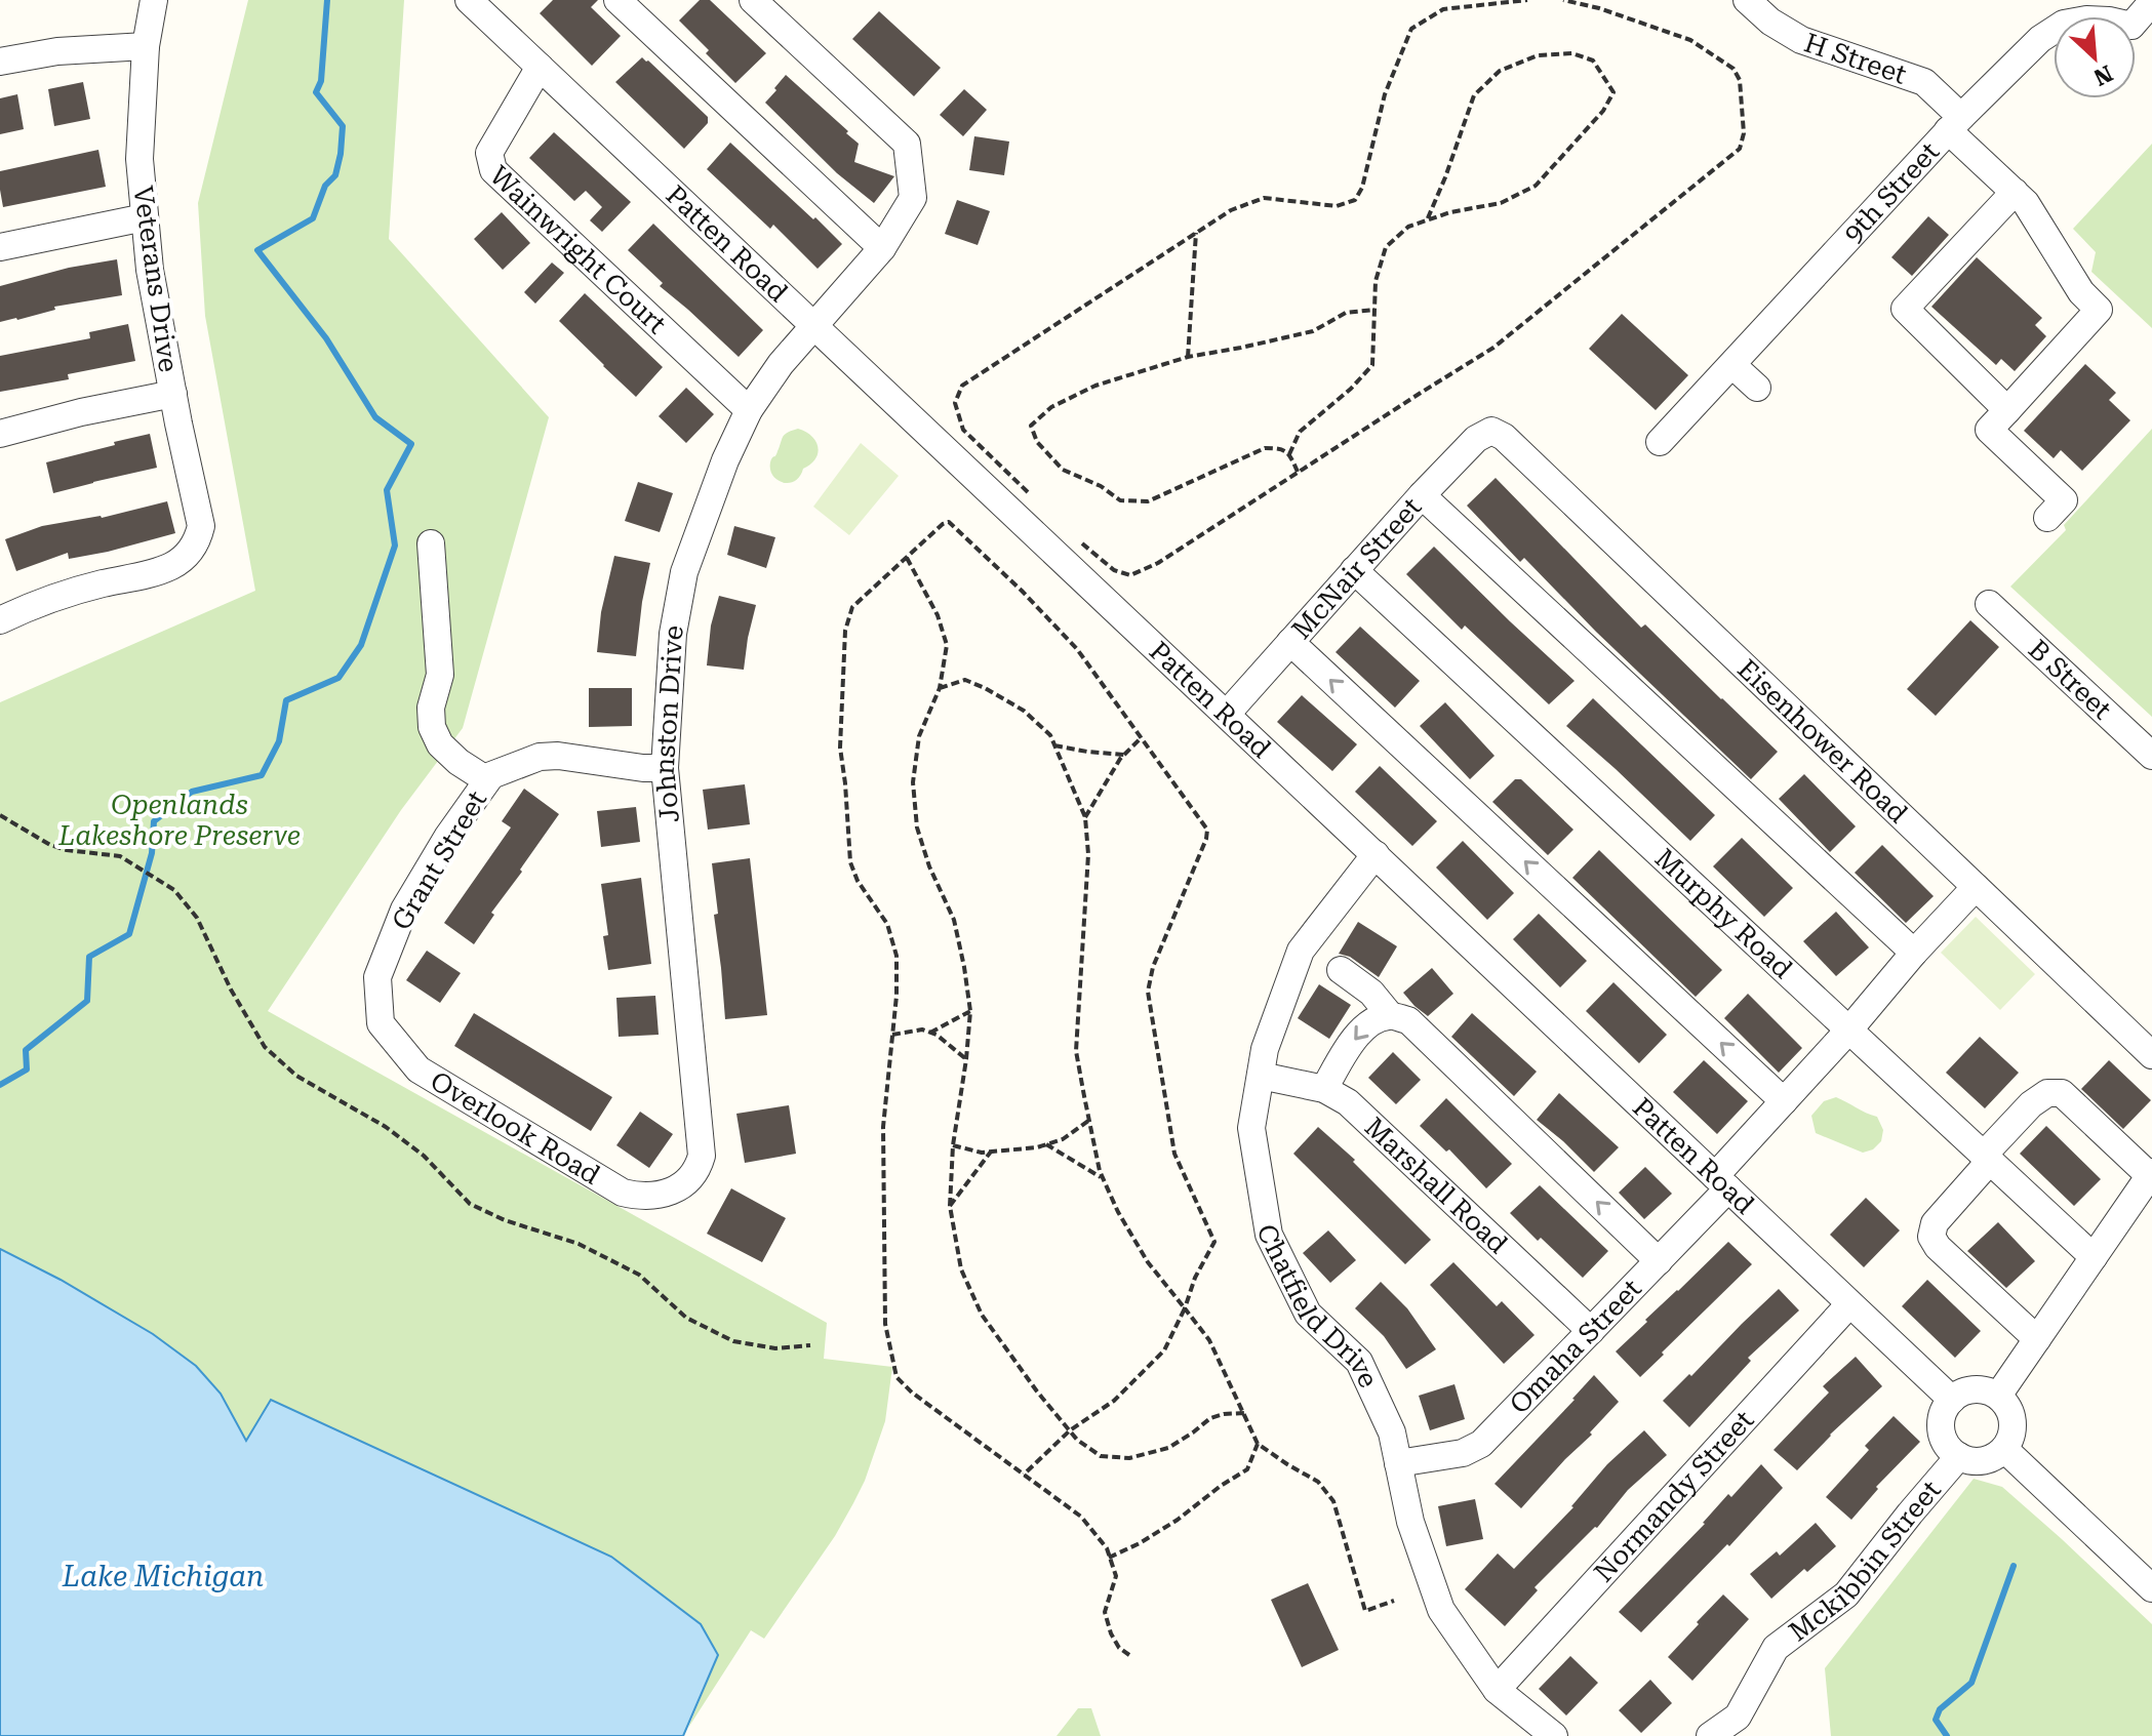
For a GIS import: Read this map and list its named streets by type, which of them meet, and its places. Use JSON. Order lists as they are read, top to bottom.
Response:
{
  "streets": {
    "street": [
      "H Street",
      "9th Street",
      "Patten Road",
      "Wainwright Court",
      "Veterans Drive",
      "McNair Street",
      "B Street",
      "Johnston Drive",
      "Eisenhower Road",
      "Grant Street",
      "Murphy Road",
      "Overlook Road",
      "Marshall Road",
      "Chatfield Drive",
      "Omaha Street",
      "Normandy Street",
      "Mckibbin Street"
    ]
  },
  "crossings": [
    ["H Street", "9th Street"],
    ["Patten Road", "Wainwright Court"],
    ["Patten Road", "McNair Street"],
    ["Patten Road", "Johnston Drive"],
    ["Patten Road", "Chatfield Drive"],
    ["Patten Road", "Omaha Street"],
    ["Patten Road", "Normandy Street"],
    ["Patten Road", "Mckibbin Street"],
    ["Wainwright Court", "Johnston Drive"],
    ["McNair Street", "Eisenhower Road"],
    ["McNair Street", "Murphy Road"],
    ["Johnston Drive", "Grant Street"],
    ["Johnston Drive", "Overlook Road"],
    ["Eisenhower Road", "Omaha Street"],
    ["Grant Street", "Overlook Road"],
    ["Murphy Road", "Omaha Street"],
    ["Marshall Road", "Chatfield Drive"],
    ["Marshall Road", "Omaha Street"],
    ["Chatfield Drive", "Omaha Street"],
    ["Chatfield Drive", "Normandy Street"]
  ],
  "water": ["Lake Michigan"],
  "parks": ["Openlands Lakeshore Preserve"],
  "north": "bottom right"
}
